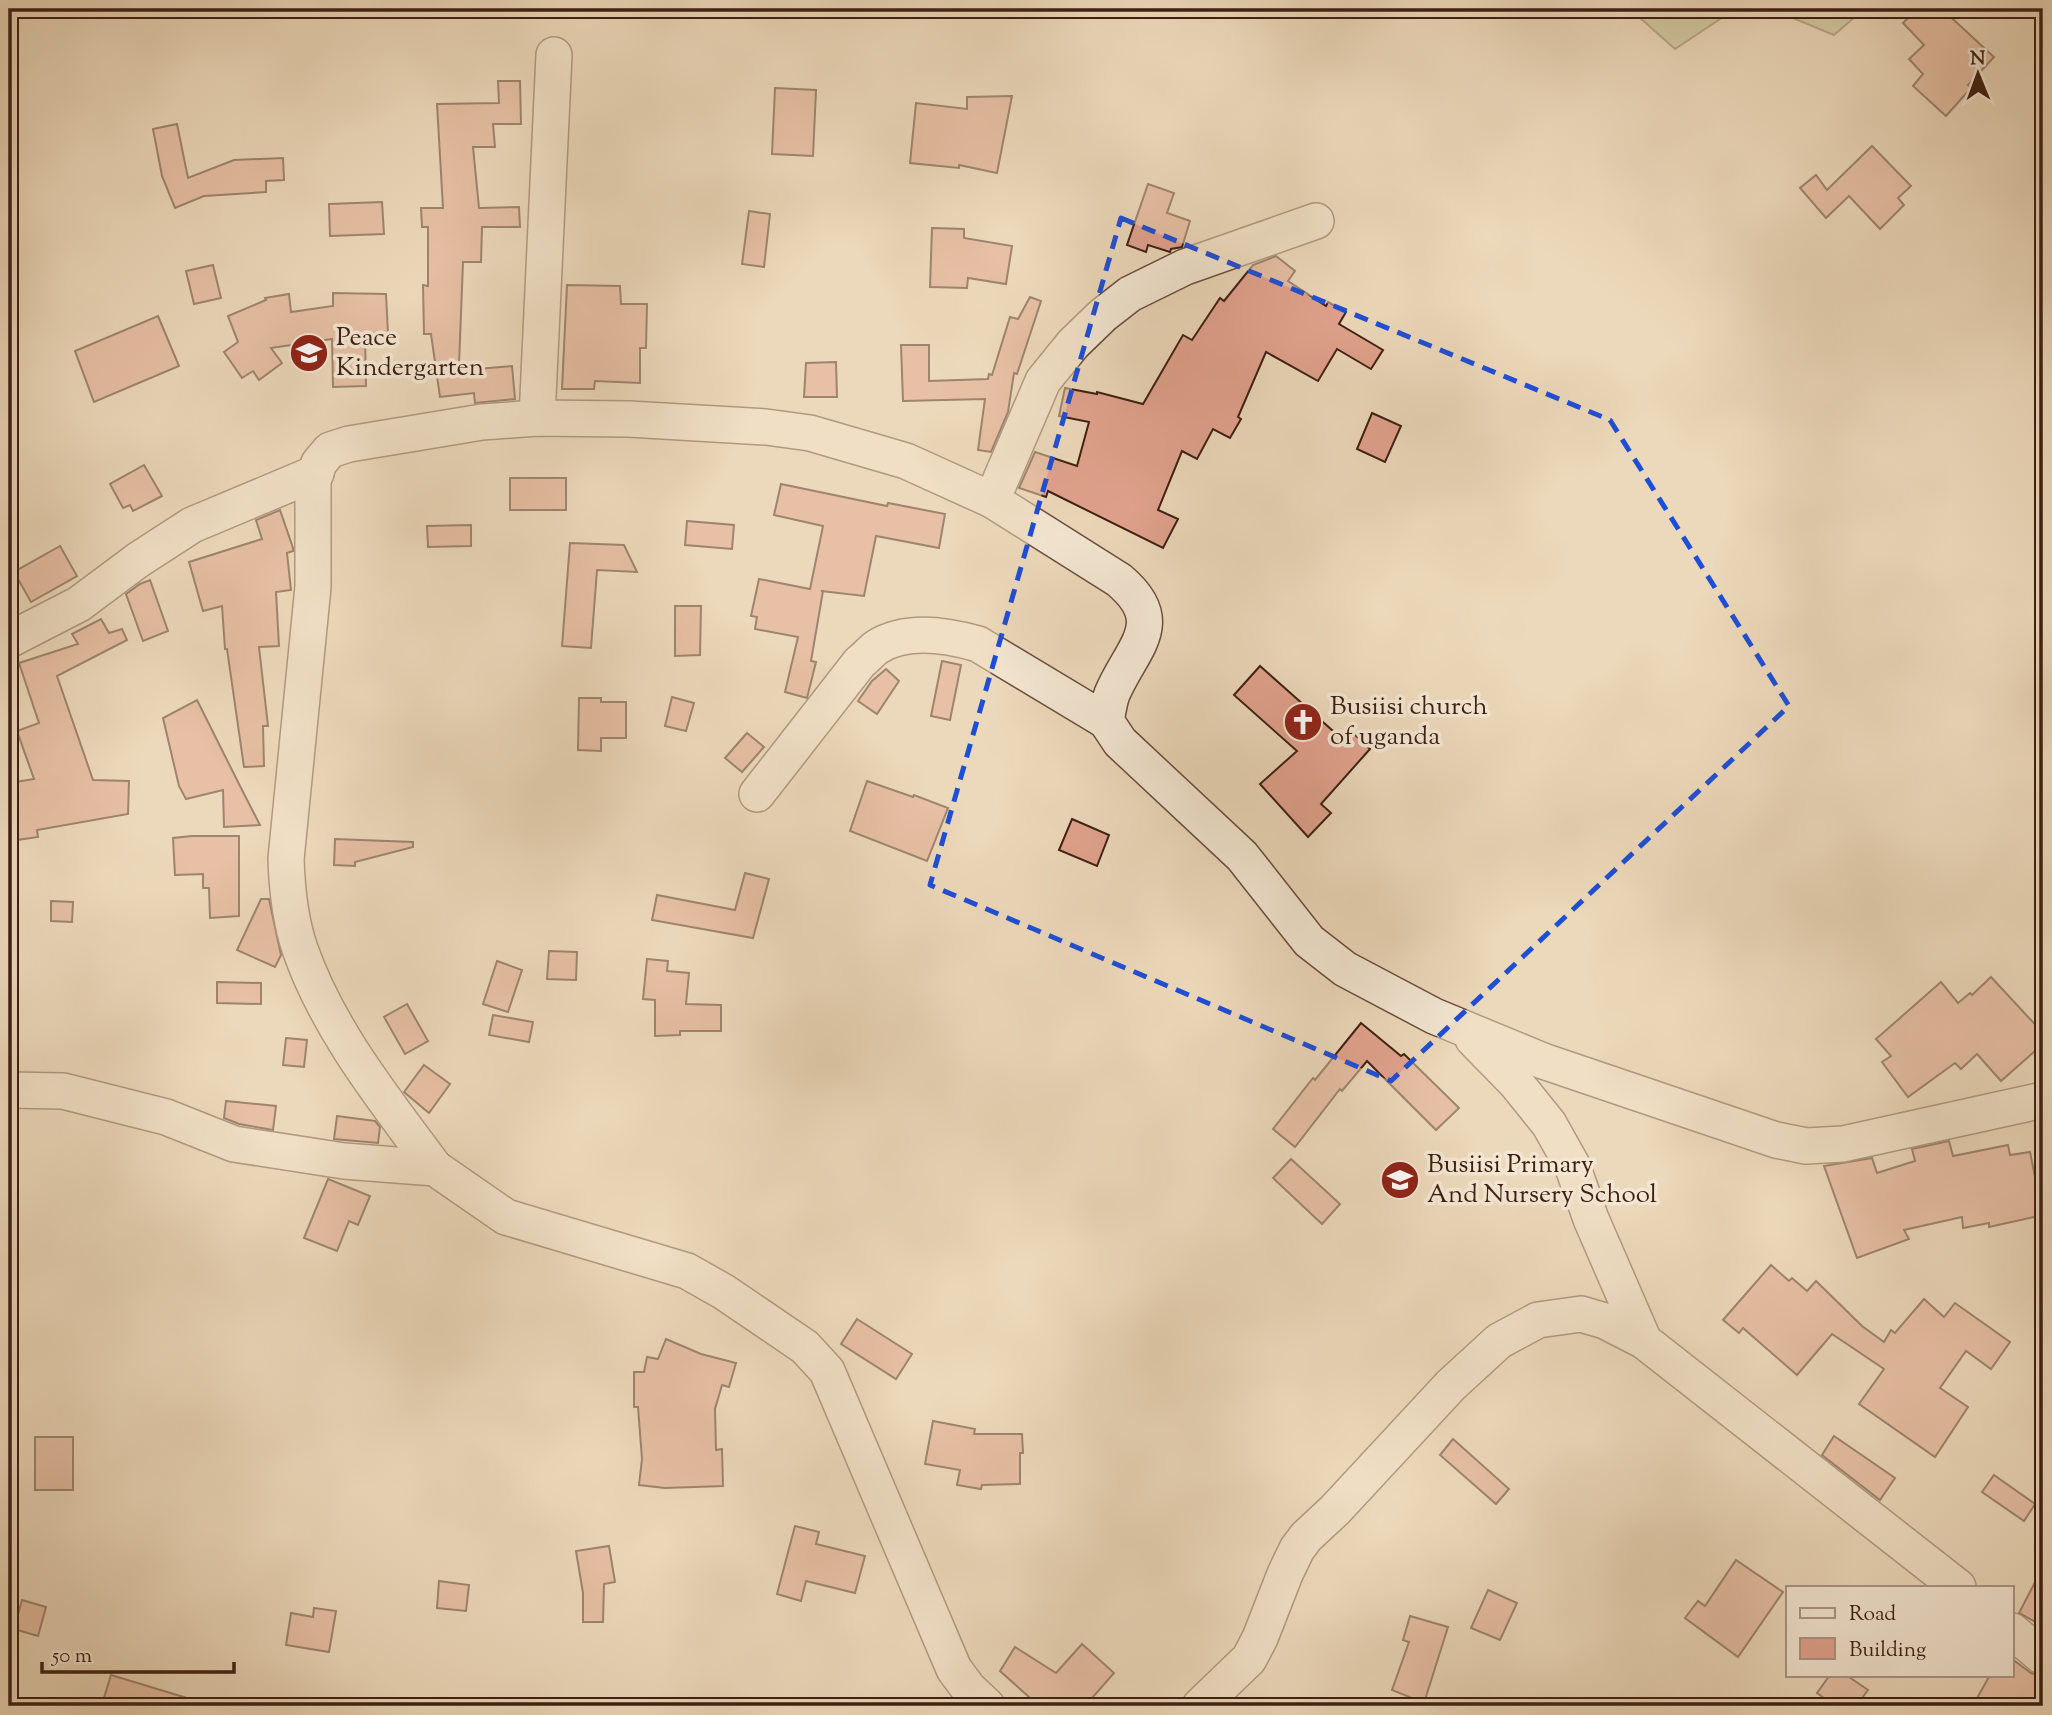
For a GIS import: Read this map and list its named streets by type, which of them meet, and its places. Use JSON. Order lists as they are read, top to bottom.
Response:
{
  "places": {
    "school or university": ["Peace Kindergarten", "Busiisi Primary And Nursery School"],
    "church": ["Busiisi church of uganda"]
  },
  "legend": ["Road", "Building"],
  "scale_bar": "50 m",
  "north": "top"
}
